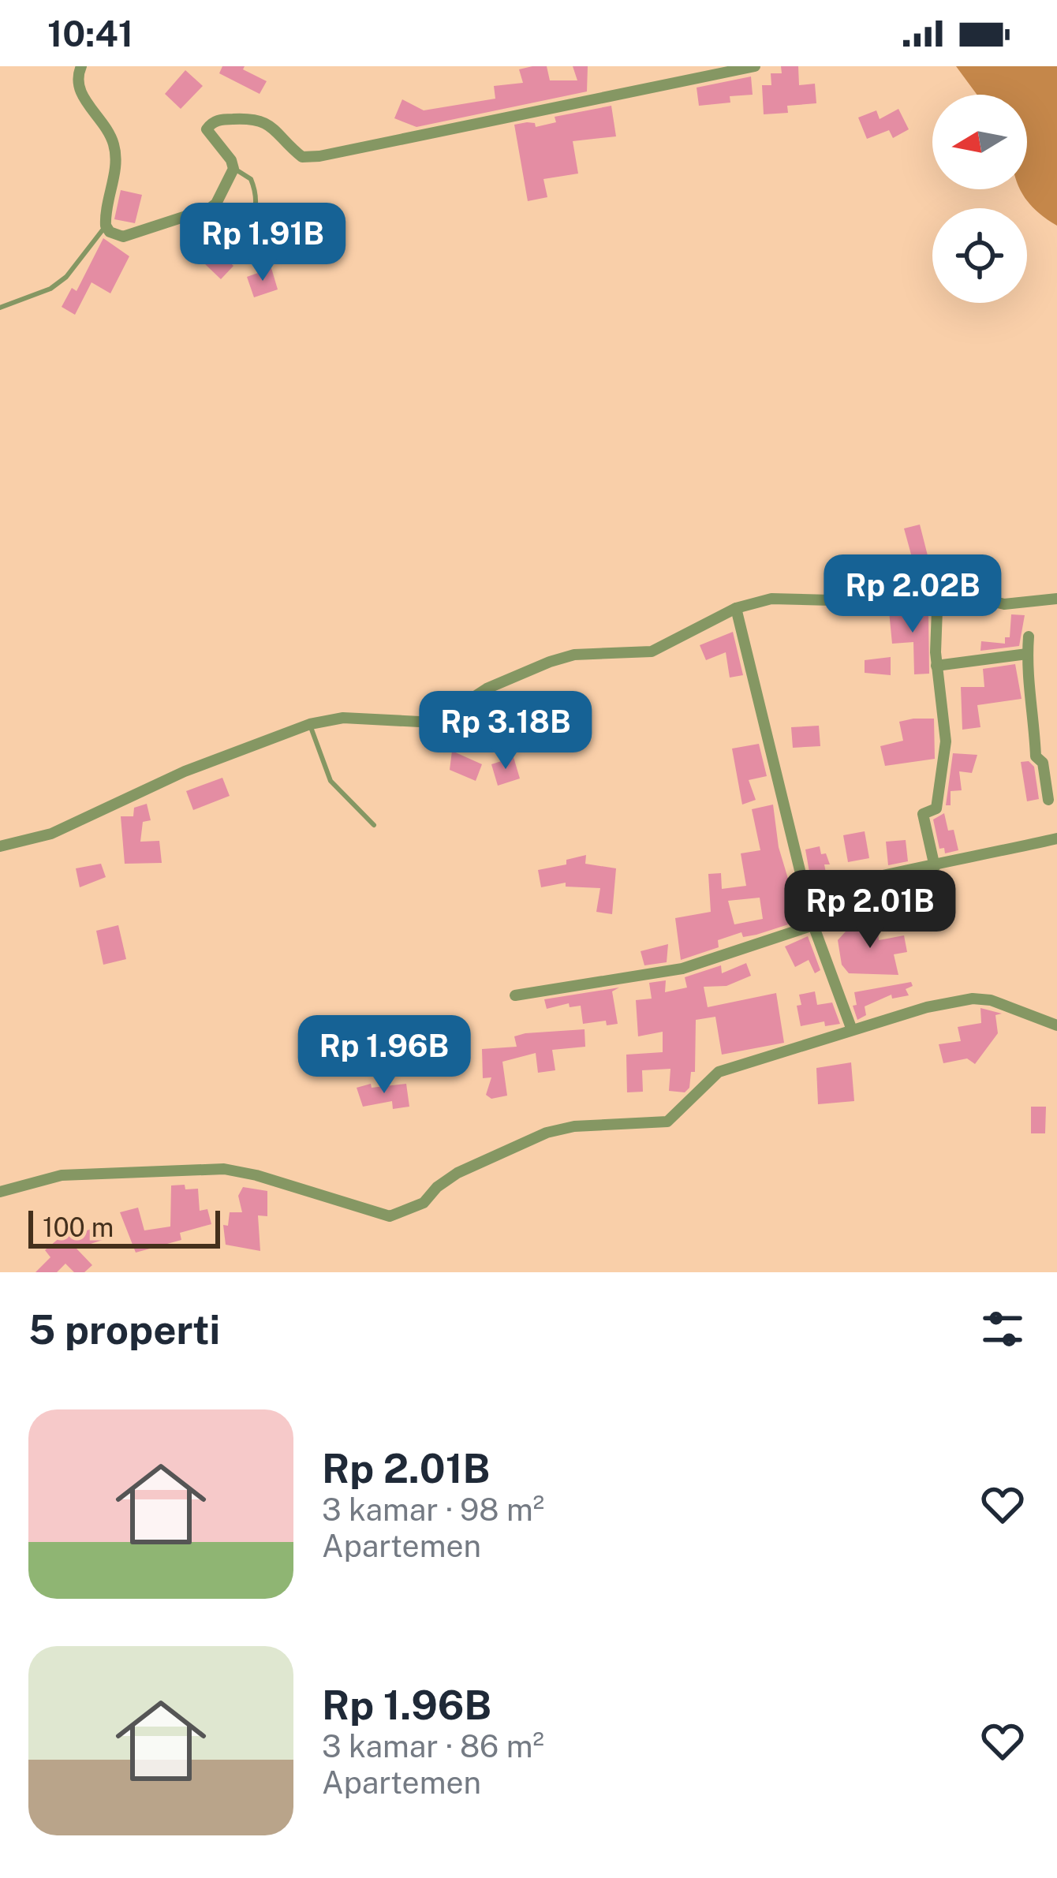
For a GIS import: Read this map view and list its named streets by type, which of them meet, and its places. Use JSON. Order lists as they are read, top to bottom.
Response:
{
  "scale_bar": "100 m",
  "north": "left",
  "page": {
    "status": "10:41",
    "price": [
      "Rp 1.91B",
      "Rp 2.02B",
      "Rp 3.18B",
      "Rp 2.01B",
      "Rp 1.96B"
    ],
    "scale": "100 m",
    "heading": "5 properti",
    "list": [
      {
        "name": "Rp 2.01B",
        "note": "3 kamar · 98 m² · Apartemen"
      },
      {
        "name": "Rp 1.96B",
        "note": "3 kamar · 86 m² · Apartemen"
      }
    ]
  }
}
